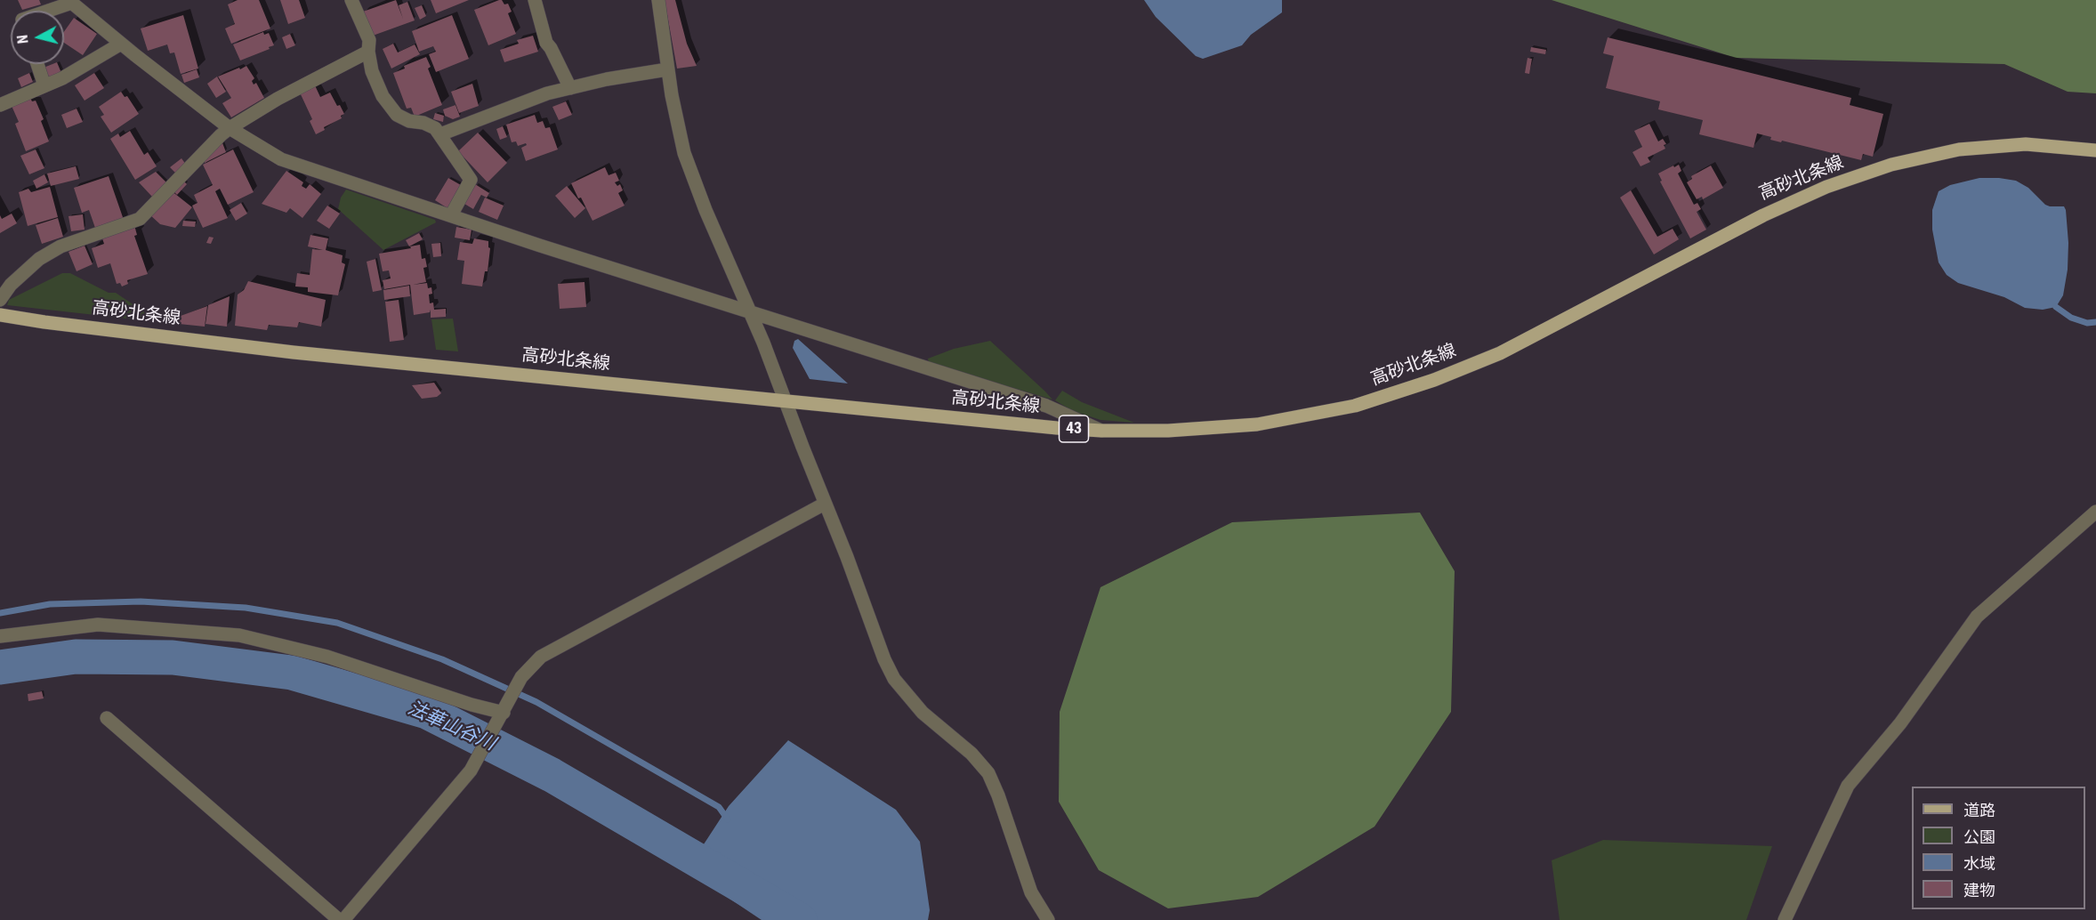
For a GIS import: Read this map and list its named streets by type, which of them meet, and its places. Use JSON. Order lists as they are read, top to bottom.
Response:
{
  "streets": {
    "main road": ["高砂北条線", "43"]
  },
  "water": ["法華山谷川"],
  "legend": [
    "道路",
    "公園",
    "水域",
    "建物"
  ],
  "north": "left"
}
